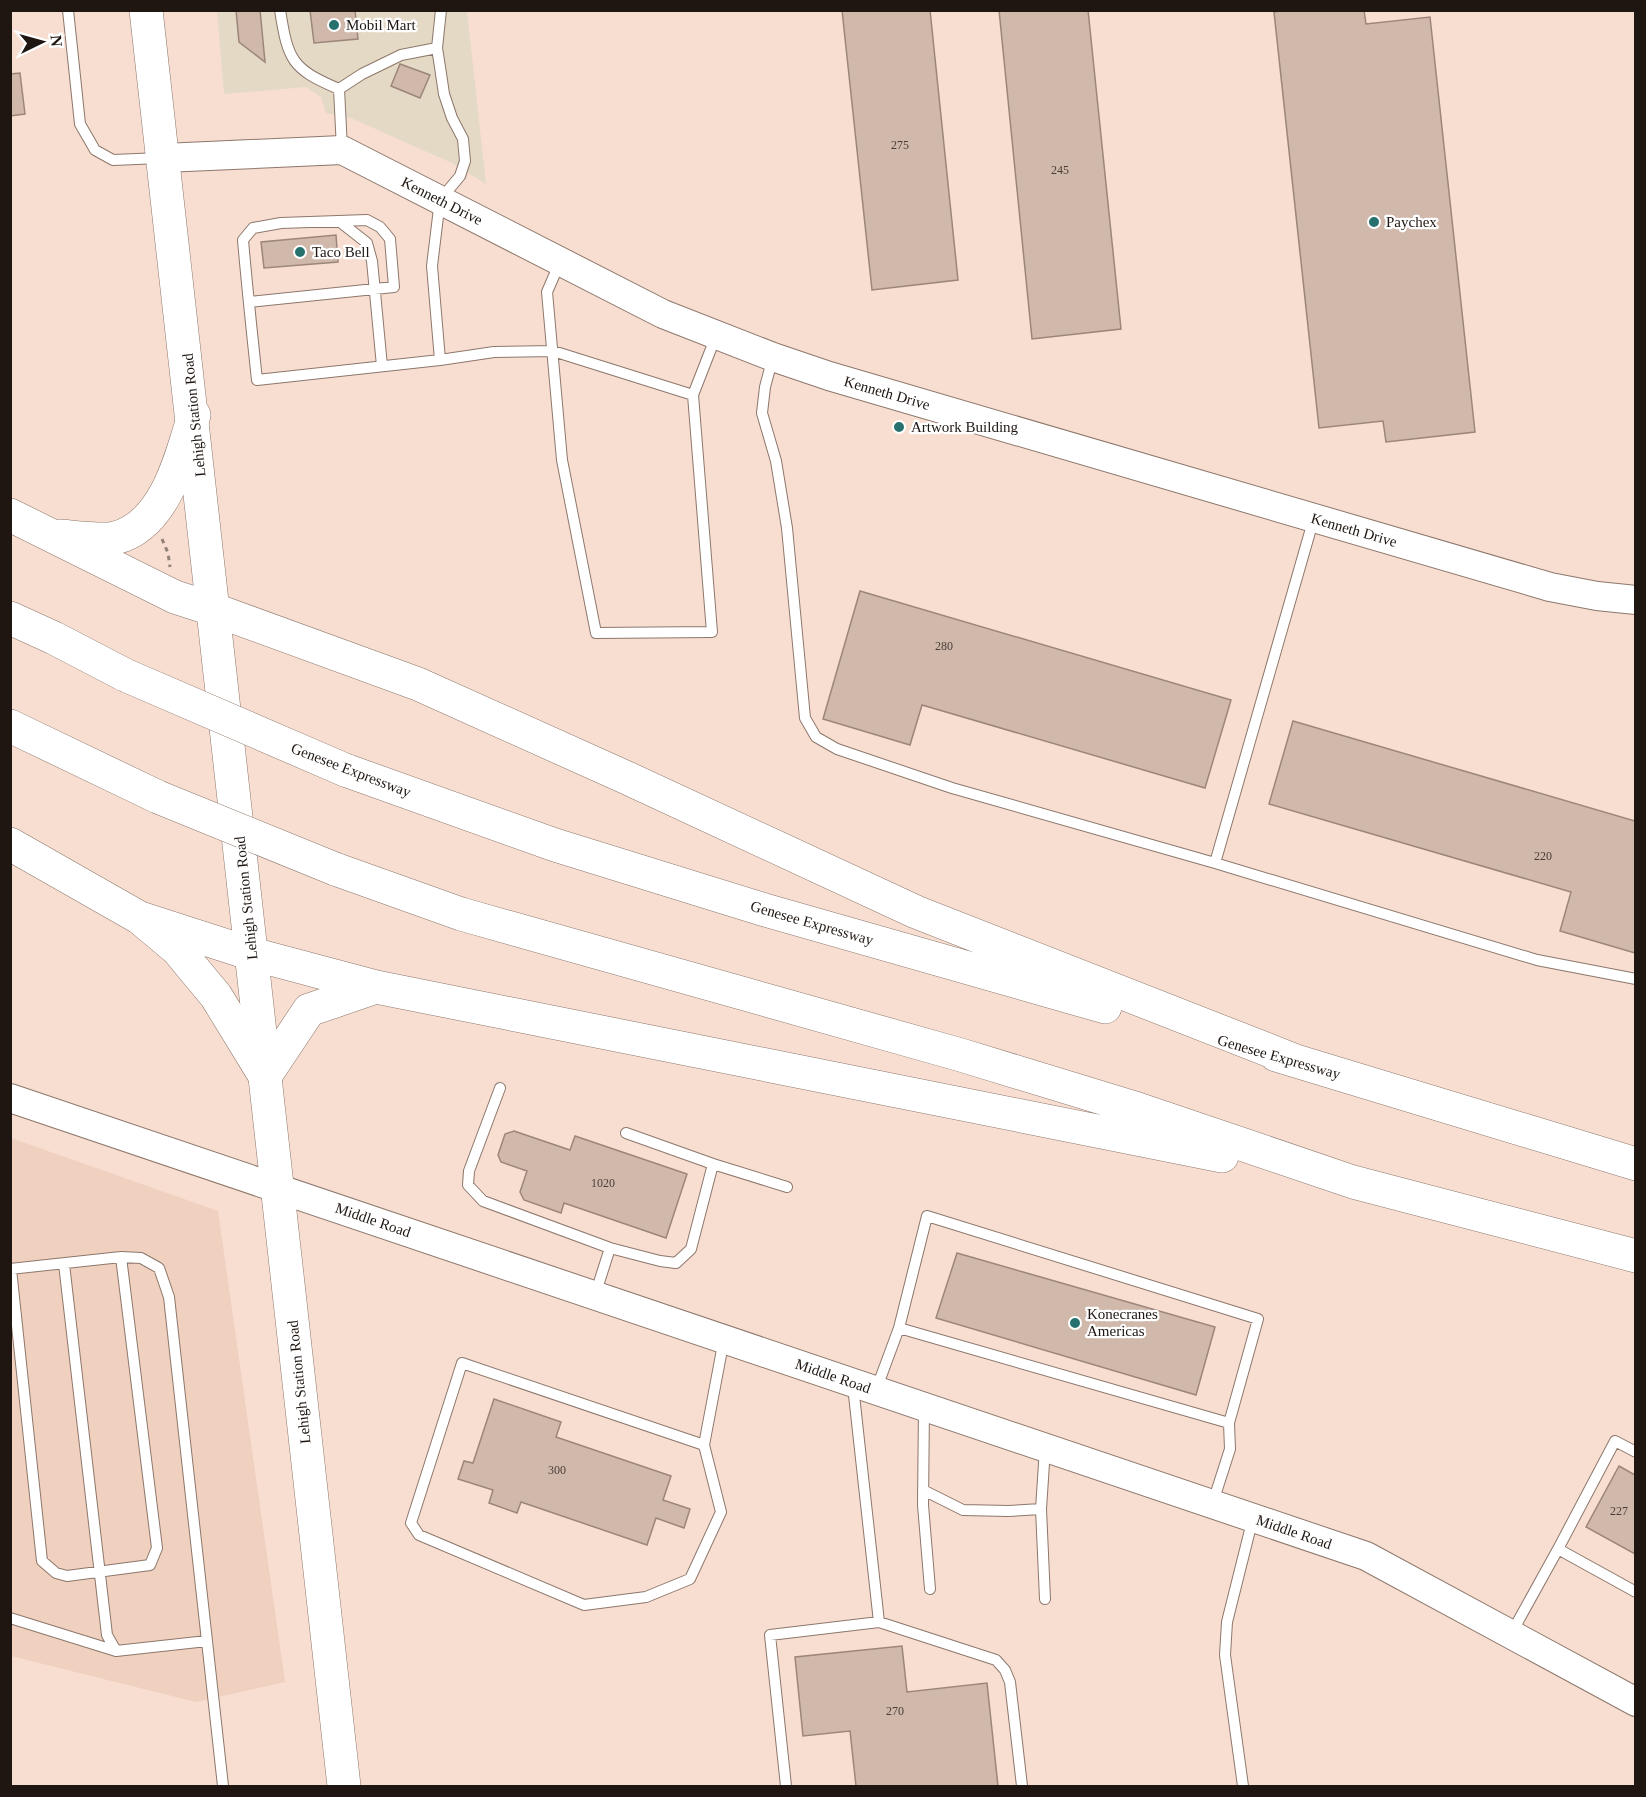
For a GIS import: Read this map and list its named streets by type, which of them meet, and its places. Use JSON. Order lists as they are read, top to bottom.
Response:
{
  "streets": {
    "main road": ["Lehigh Station Road", "Genesee Expressway"],
    "street": ["Kenneth Drive", "Middle Road"]
  },
  "crossings": [
    ["Kenneth Drive", "Lehigh Station Road"],
    ["Lehigh Station Road", "Middle Road"]
  ],
  "places": [
    "Mobil Mart",
    "Paychex",
    "Taco Bell",
    "Artwork Building",
    "Konecranes Americas"
  ],
  "house_numbers": [
    "275",
    "245",
    "280",
    "220",
    "1020",
    "300",
    "227",
    "270"
  ],
  "north": "right"
}
